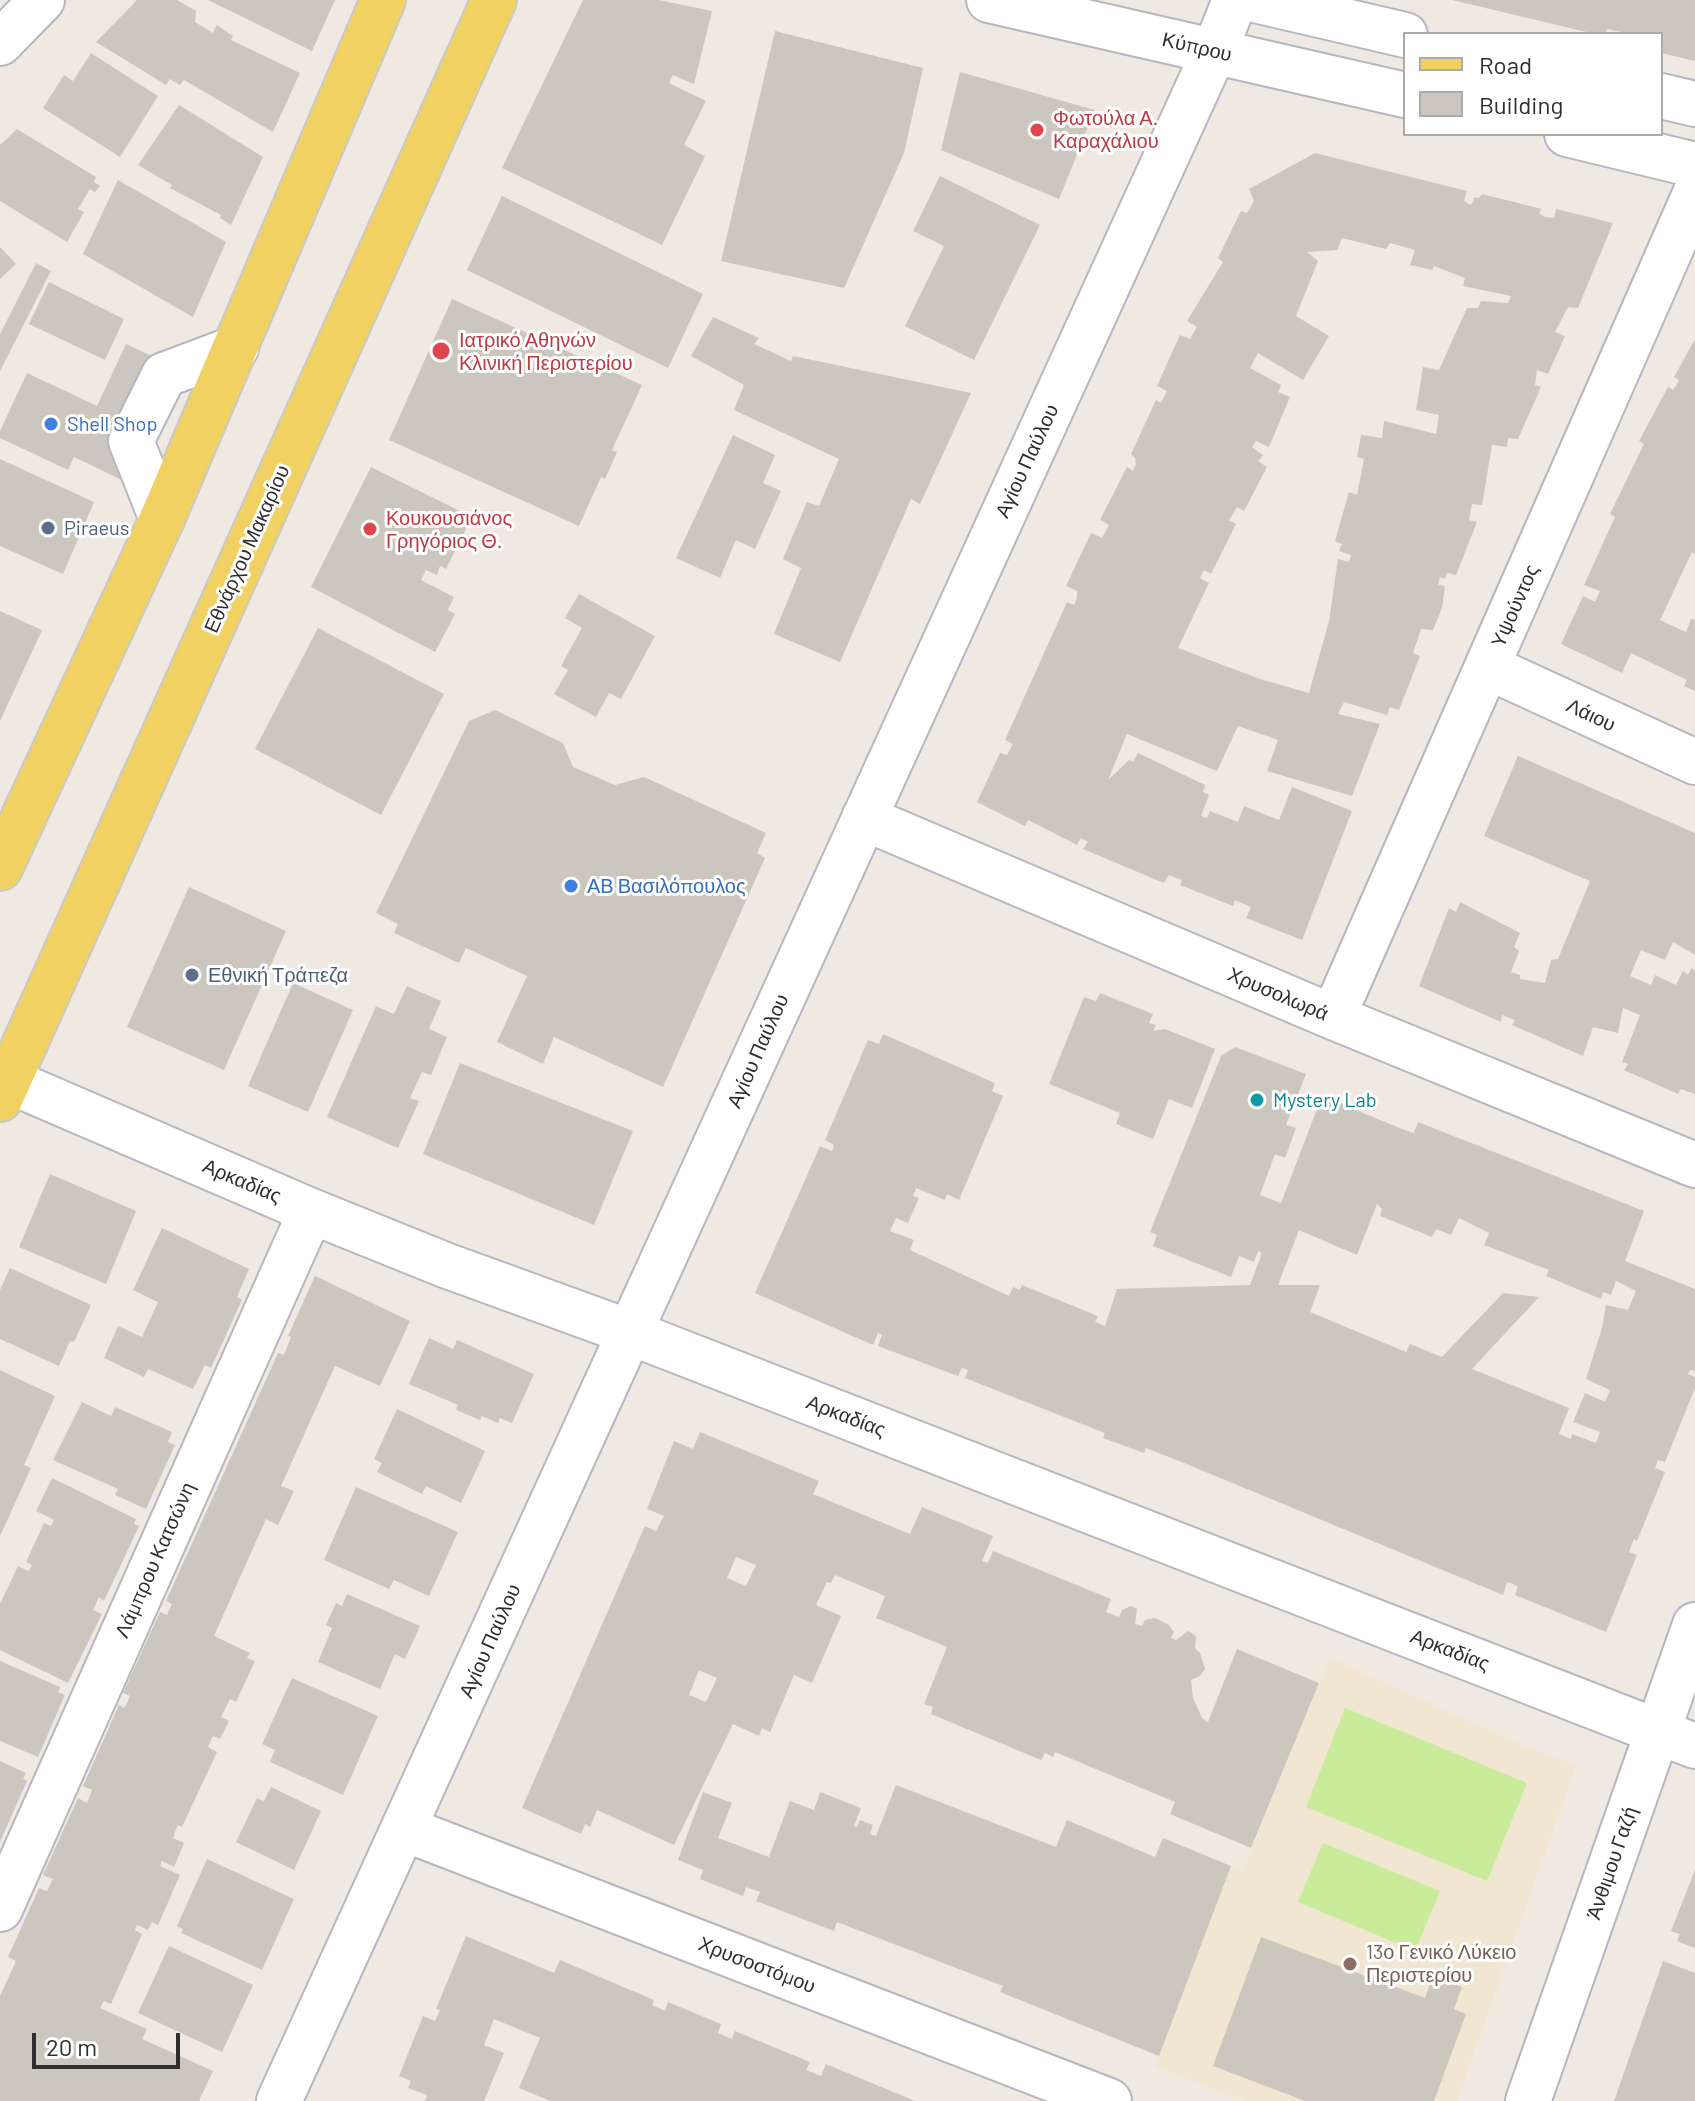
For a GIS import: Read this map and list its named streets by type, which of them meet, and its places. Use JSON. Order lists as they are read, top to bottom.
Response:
{
  "streets": {
    "main road": ["Εθνάρχου Μακαρίου"],
    "street": [
      "Κύπρου",
      "Αγίου Παύλου",
      "Υψούντος",
      "Λάιου",
      "Χρυσολωρά",
      "Αρκαδίας",
      "Λάμπρου Κατσώνη",
      "Άνθιμου Γαζή",
      "Χρυσοστόμου"
    ]
  },
  "crossings": [
    ["Κύπρου", "Αγίου Παύλου"],
    ["Αγίου Παύλου", "Χρυσολωρά"],
    ["Αγίου Παύλου", "Αρκαδίας"],
    ["Αγίου Παύλου", "Χρυσοστόμου"],
    ["Εθνάρχου Μακαρίου", "Αρκαδίας"],
    ["Υψούντος", "Λάιου"],
    ["Υψούντος", "Χρυσολωρά"],
    ["Αρκαδίας", "Λάμπρου Κατσώνη"],
    ["Αρκαδίας", "Άνθιμου Γαζή"]
  ],
  "places": [
    "Φωτούλα Α. Καραχάλιου",
    "Ιατρικό Αθηνών Κλινική Περιστερίου",
    "Shell Shop",
    "Piraeus",
    "Κουκουσιάνος Γρηγόριος Θ.",
    "ΑΒ Βασιλόπουλος",
    "Εθνική Τράπεζα",
    "Mystery Lab",
    "13ο Γενικό Λύκειο Περιστερίου"
  ],
  "legend": ["Road", "Building"],
  "scale_bar": "20 m"
}
